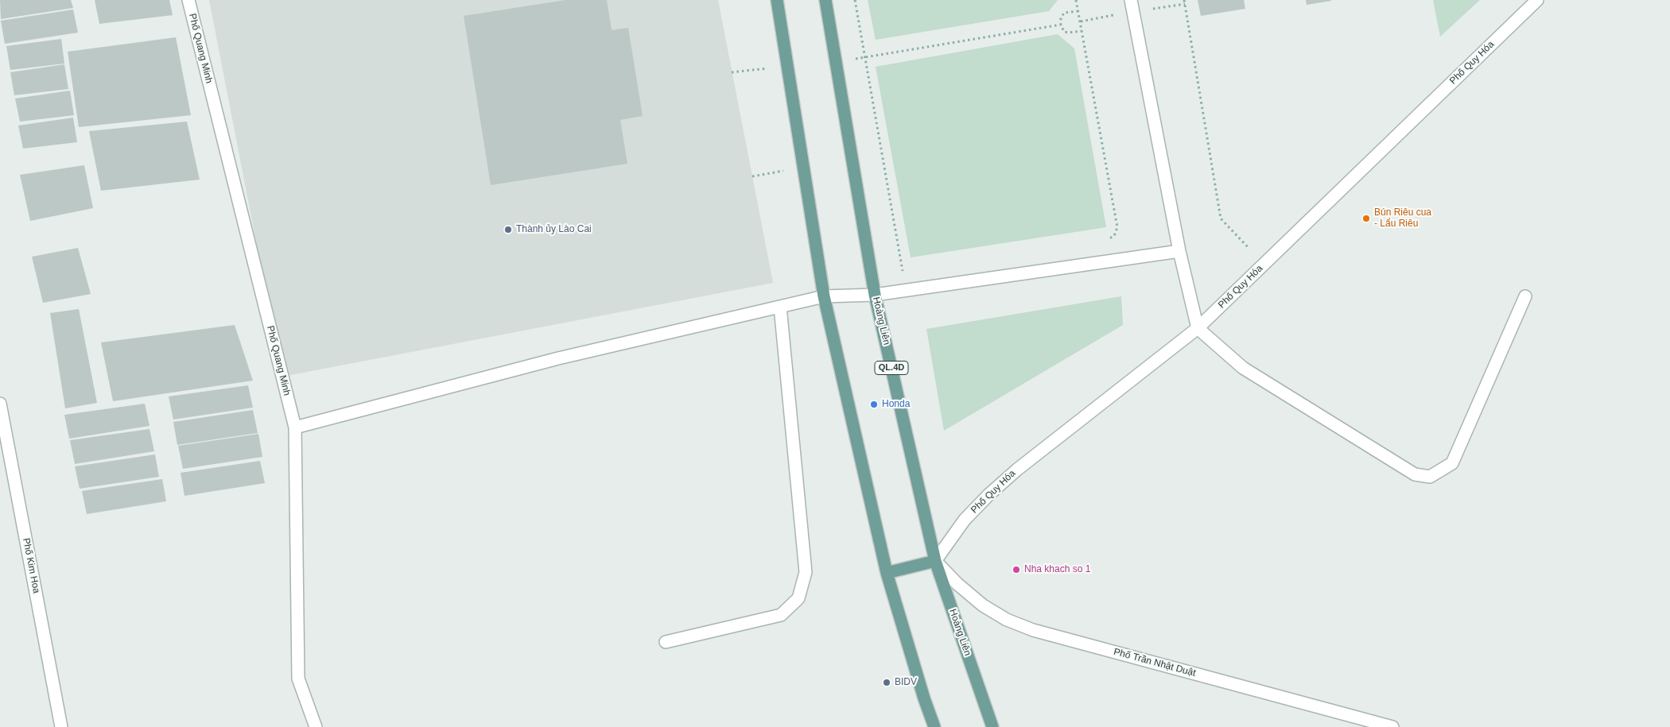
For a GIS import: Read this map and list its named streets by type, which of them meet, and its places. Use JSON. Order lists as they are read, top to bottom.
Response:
{
  "streets": {
    "main road": ["Hoàng Liên", "QL.4D"],
    "street": [
      "Phố Quang Minh",
      "Phố Quy Hóa",
      "Phố Kim Hoa",
      "Phố Trần Nhật Duật"
    ]
  },
  "crossings": [
    ["Phố Quy Hóa", "Hoàng Liên"],
    ["Phố Quy Hóa", "Phố Trần Nhật Duật"],
    ["Hoàng Liên", "Phố Trần Nhật Duật"]
  ],
  "places": [
    "Bún Riêu cua - Lẩu Riêu",
    "Thành ủy Lào Cai",
    "Honda",
    "Nha khach so 1",
    "BIDV"
  ]
}
